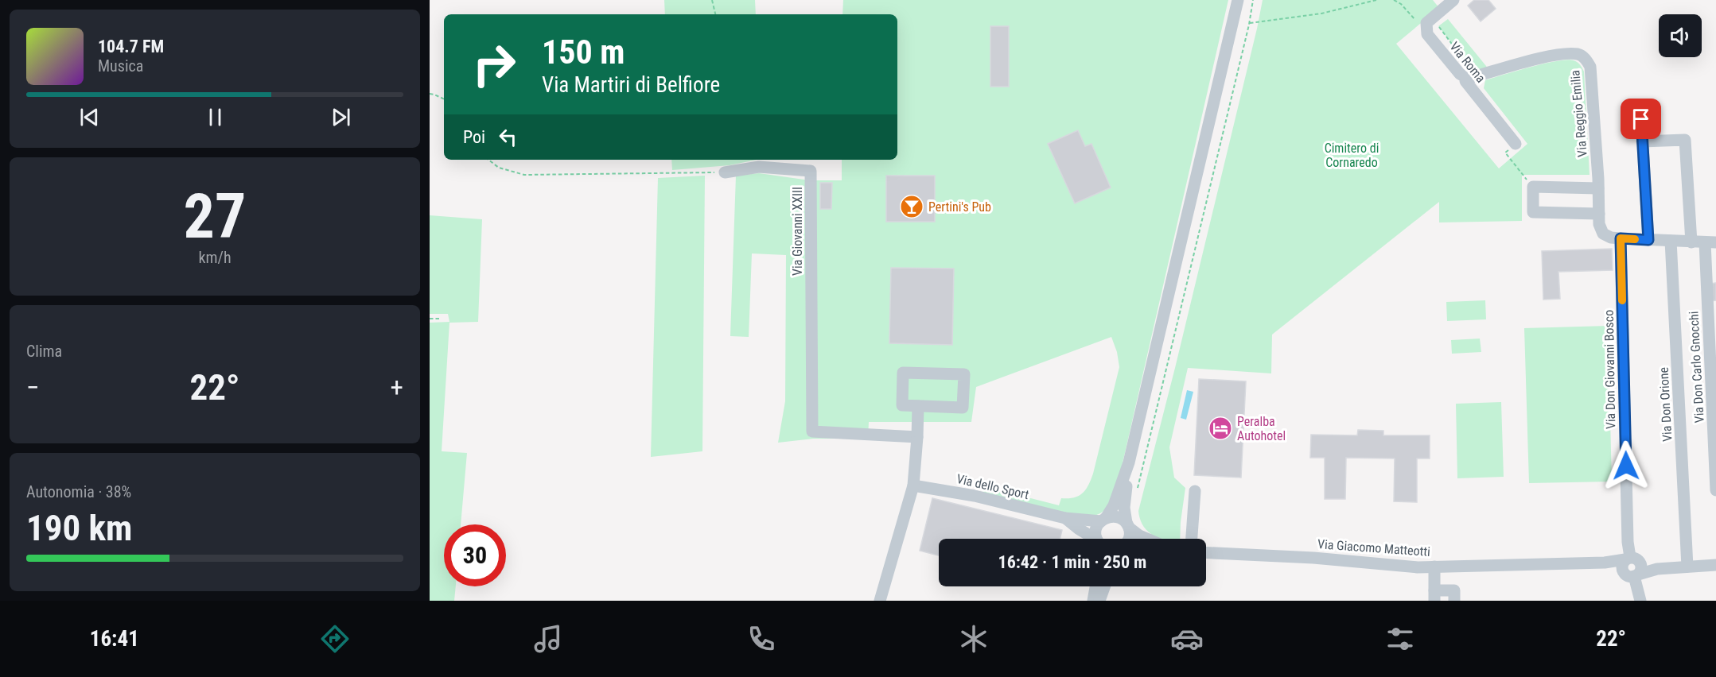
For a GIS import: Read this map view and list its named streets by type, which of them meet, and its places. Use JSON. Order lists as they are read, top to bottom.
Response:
{
  "streets": {
    "street": [
      "Via Roma",
      "Via Reggio Emilia",
      "Via Giovanni XXIII",
      "Via Don Carlo Gnocchi",
      "Via Don Giovanni Bosco",
      "Via Don Orione",
      "Via dello Sport",
      "Via Giacomo Matteotti"
    ]
  },
  "crossings": [
    ["Via Roma", "Via Reggio Emilia"],
    ["Via Reggio Emilia", "Via Don Giovanni Bosco"],
    ["Via Don Giovanni Bosco", "Via Giacomo Matteotti"],
    ["Via Don Orione", "Via Giacomo Matteotti"]
  ],
  "parks": ["Cimitero di Cornaredo"],
  "places": {
    "bar": ["Pertini's Pub"],
    "hotel": ["Peralba Autohotel"]
  },
  "page": {
    "turn": ["150 m", "Via Martiri di Belfiore"],
    "song": ["104.7 FM", "Musica"],
    "then": "Poi",
    "tile": [
      ["27", "km/h"],
      "Clima",
      ["Autonomia · 38%", "190 km"]
    ],
    "heat": ["−", "22°", "+"],
    "limit": "30",
    "trip": "16:42 · 1 min · 250 m",
    "tabs": ["16:41", "22°"]
  }
}
